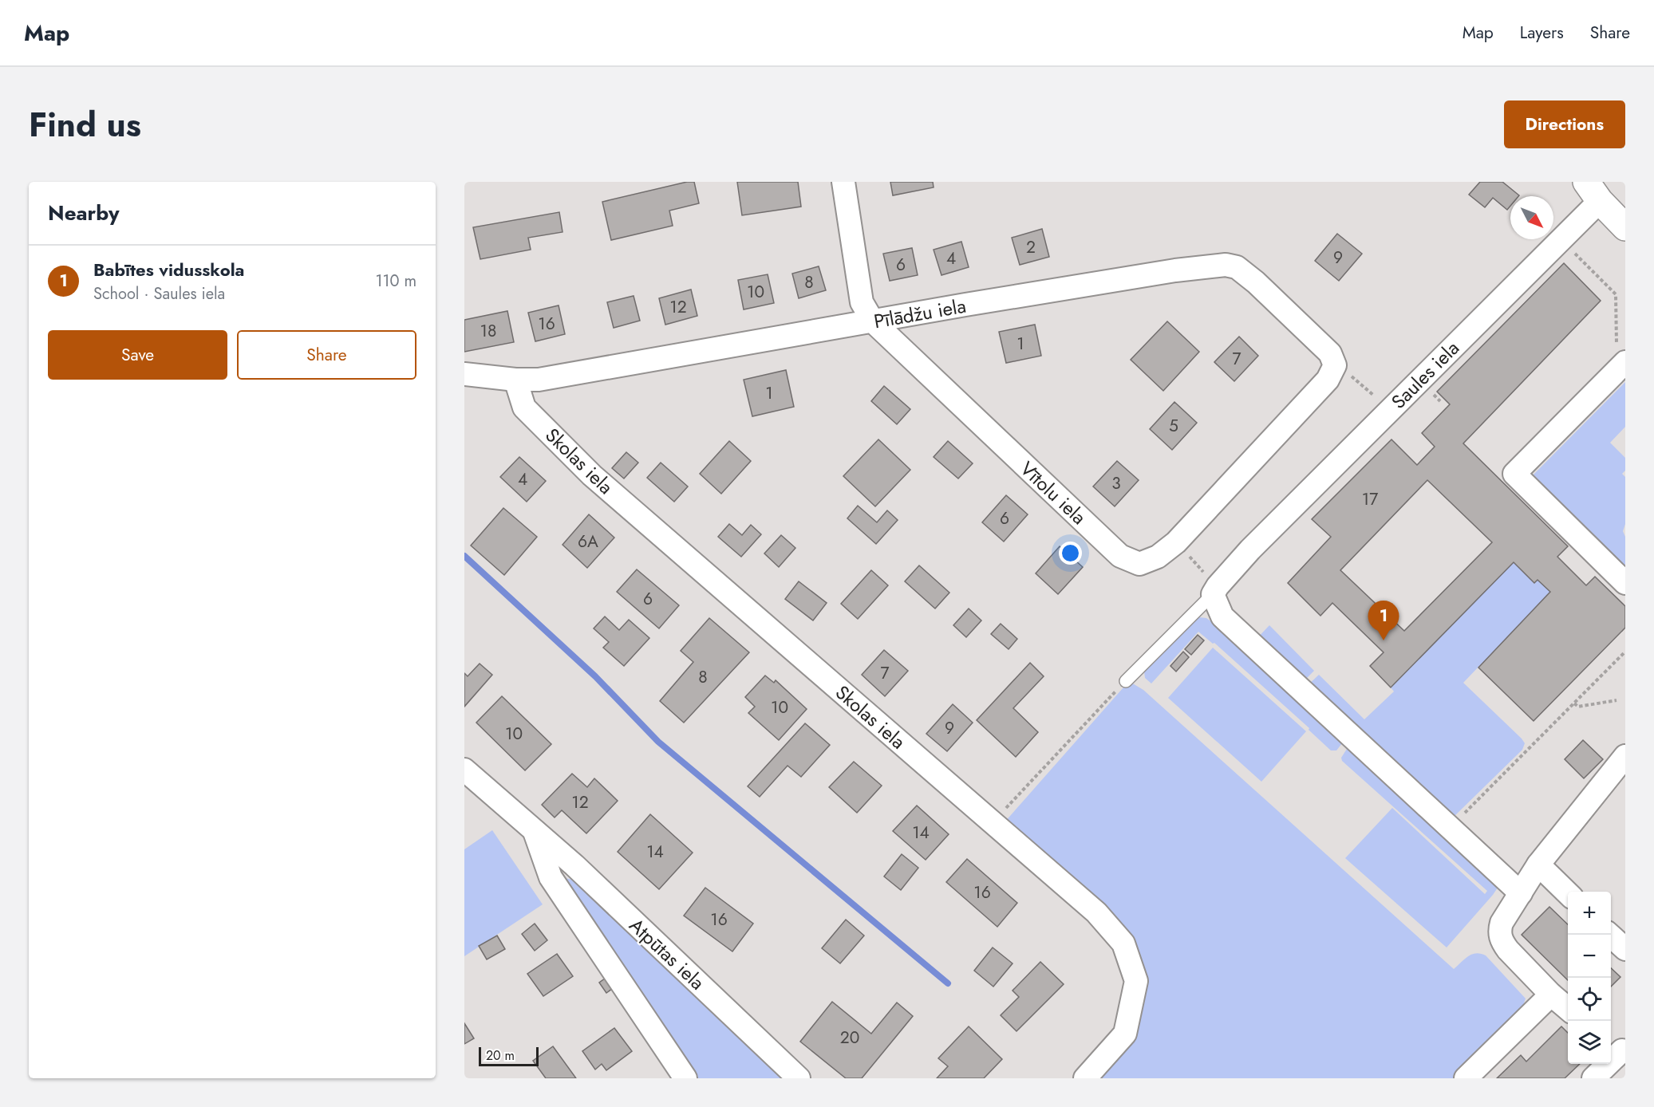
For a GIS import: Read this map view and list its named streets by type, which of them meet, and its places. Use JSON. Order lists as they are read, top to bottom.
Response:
{
  "streets": {
    "street": [
      "Pīlādžu iela",
      "Saules iela",
      "Skolas iela",
      "Vītolu iela",
      "Atpūtas iela"
    ]
  },
  "crossings": [
    ["Pīlādžu iela", "Skolas iela"],
    ["Pīlādžu iela", "Vītolu iela"]
  ],
  "house_numbers": [
    "2",
    "9",
    "4",
    "6",
    "8",
    "10",
    "12",
    "16",
    "18",
    "1",
    "7",
    "1",
    "5",
    "4",
    "3",
    "17",
    "6",
    "6A",
    "6",
    "7",
    "8",
    "10",
    "9",
    "10",
    "12",
    "14",
    "14",
    "16",
    "16",
    "20"
  ],
  "scale_bar": "20 m",
  "north": "bottom right",
  "page": {
    "header": "Map",
    "nav": ["Map", "Layers", "Share"],
    "title": "Find us",
    "buttons": [
      "Directions",
      ["Save", "Share"]
    ],
    "heading": "Nearby",
    "list": [
      {
        "mark": "1",
        "name": "Babītes vidusskola",
        "note": "School · Saules iela",
        "value": "110 m"
      }
    ],
    "pins": "1",
    "map_buttons": ["+", "−"],
    "scale": "20 m"
  }
}
